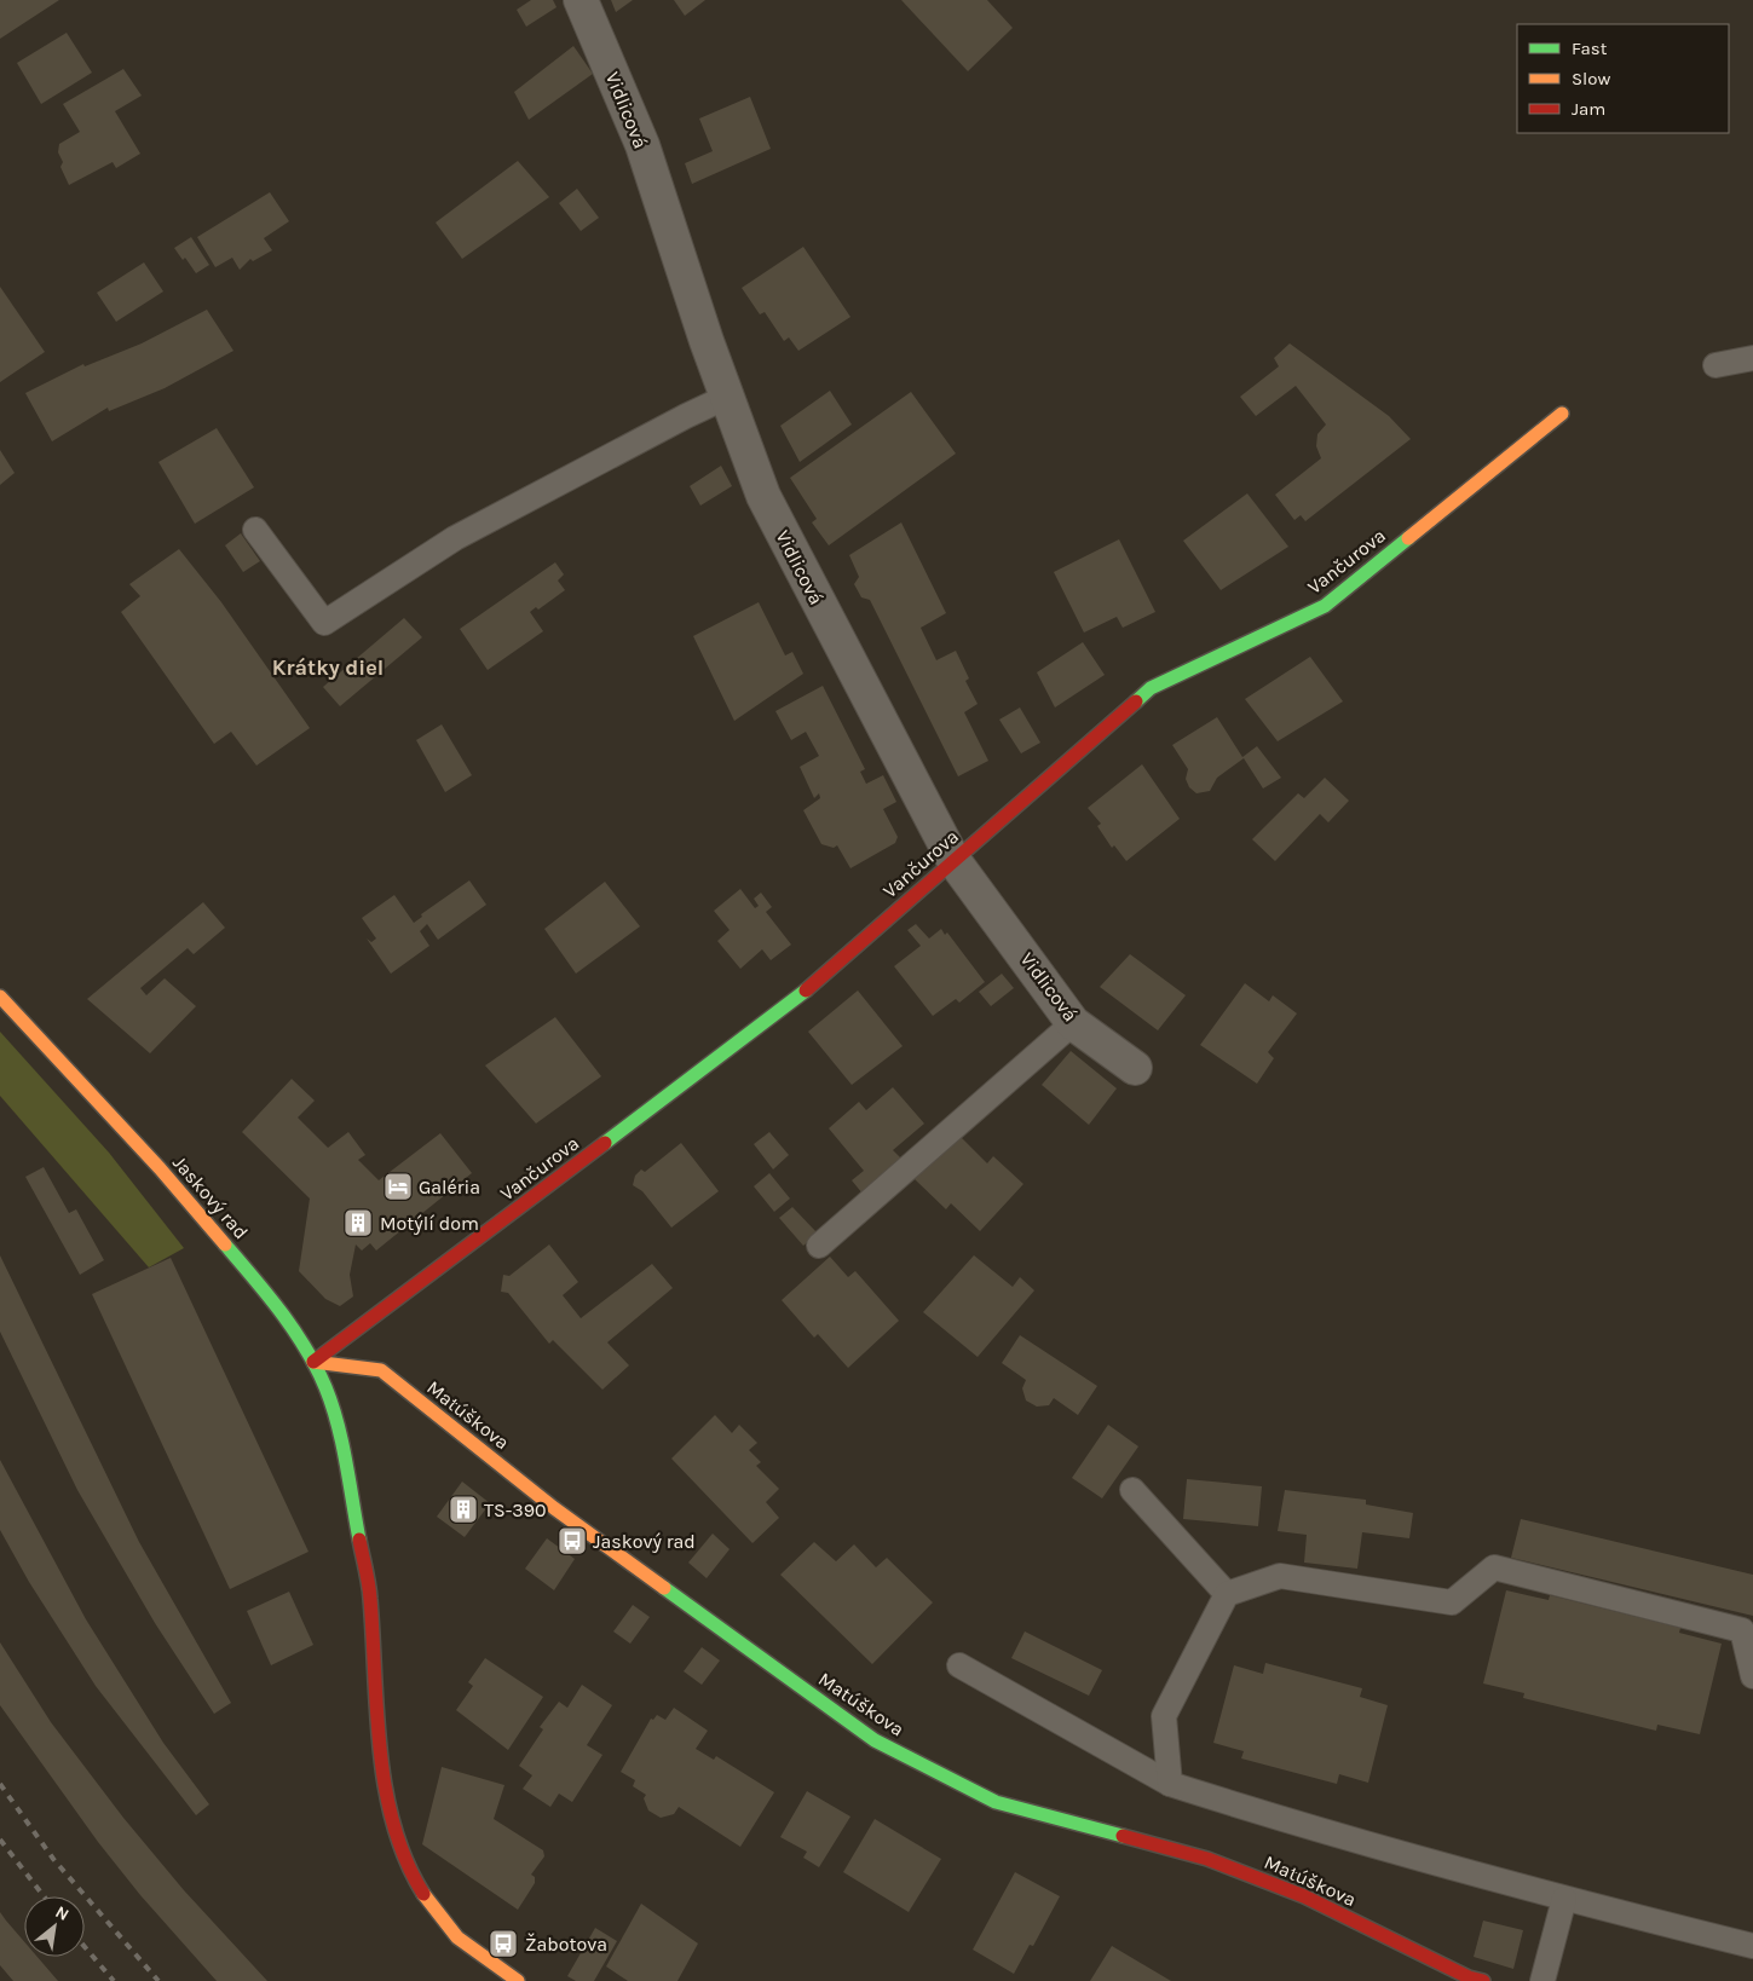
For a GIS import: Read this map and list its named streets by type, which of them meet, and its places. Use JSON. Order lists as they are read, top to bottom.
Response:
{
  "streets": {
    "street": [
      "Vidlicová",
      "Vančurova",
      "Jaskový rad",
      "Matúškova"
    ]
  },
  "crossings": [
    ["Vidlicová", "Vančurova"],
    ["Vančurova", "Jaskový rad"],
    ["Vančurova", "Matúškova"],
    ["Jaskový rad", "Matúškova"]
  ],
  "districts": ["Krátky diel"],
  "places": {
    "hotel": ["Galéria"],
    "building": ["Motýlí dom", "TS-390"],
    "bus stop": ["Jaskový rad", "Žabotova"]
  },
  "legend": ["Fast", "Slow", "Jam"],
  "north": "top right"
}
